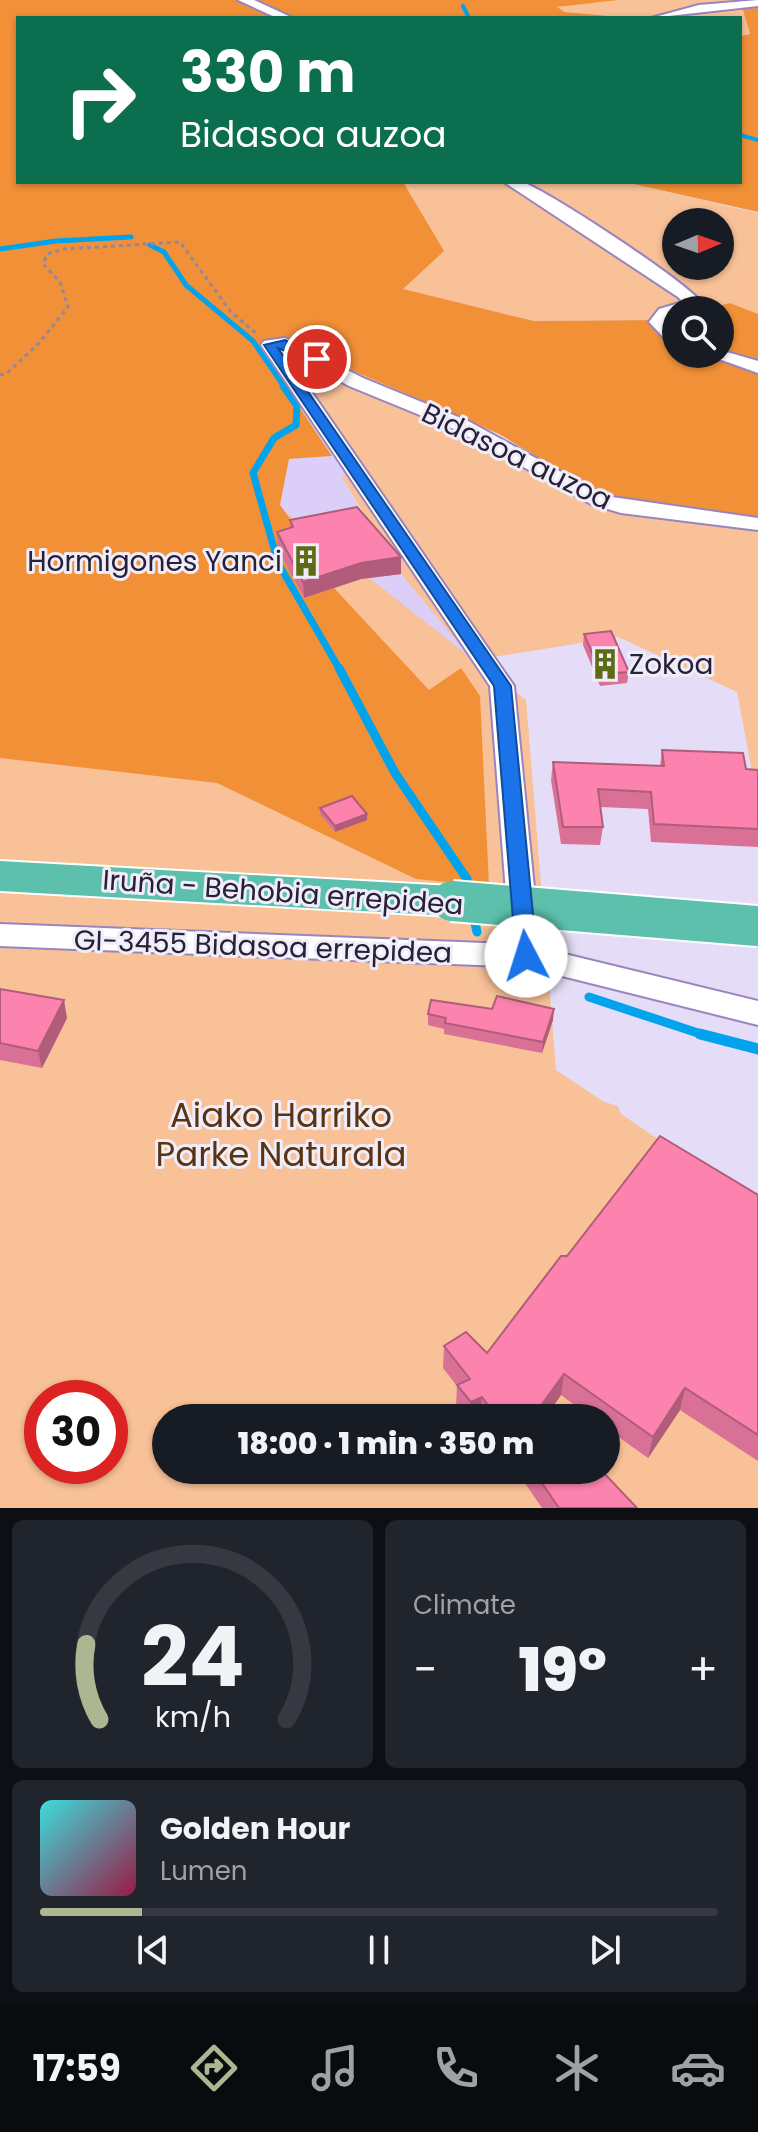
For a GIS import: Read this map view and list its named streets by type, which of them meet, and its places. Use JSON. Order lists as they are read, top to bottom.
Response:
{
  "streets": {
    "highway": ["Iruña - Behobia errepidea"],
    "street": ["Bidasoa auzoa", "GI-3455 Bidasoa errepidea"]
  },
  "parks": ["Aiako Harriko Parke Naturala"],
  "places": {
    "building": ["Hormigones Yanci", "Zokoa"]
  },
  "north": "right",
  "page": {
    "turn": ["330 m", "Bidasoa auzoa"],
    "limit": "30",
    "trip": "18:00 · 1 min · 350 m",
    "tile": "Climate",
    "heat": ["−", "19°", "+"],
    "song": ["Golden Hour", "Lumen"],
    "tabs": "17:59",
    "gauge": ["24", "km/h"]
  }
}
